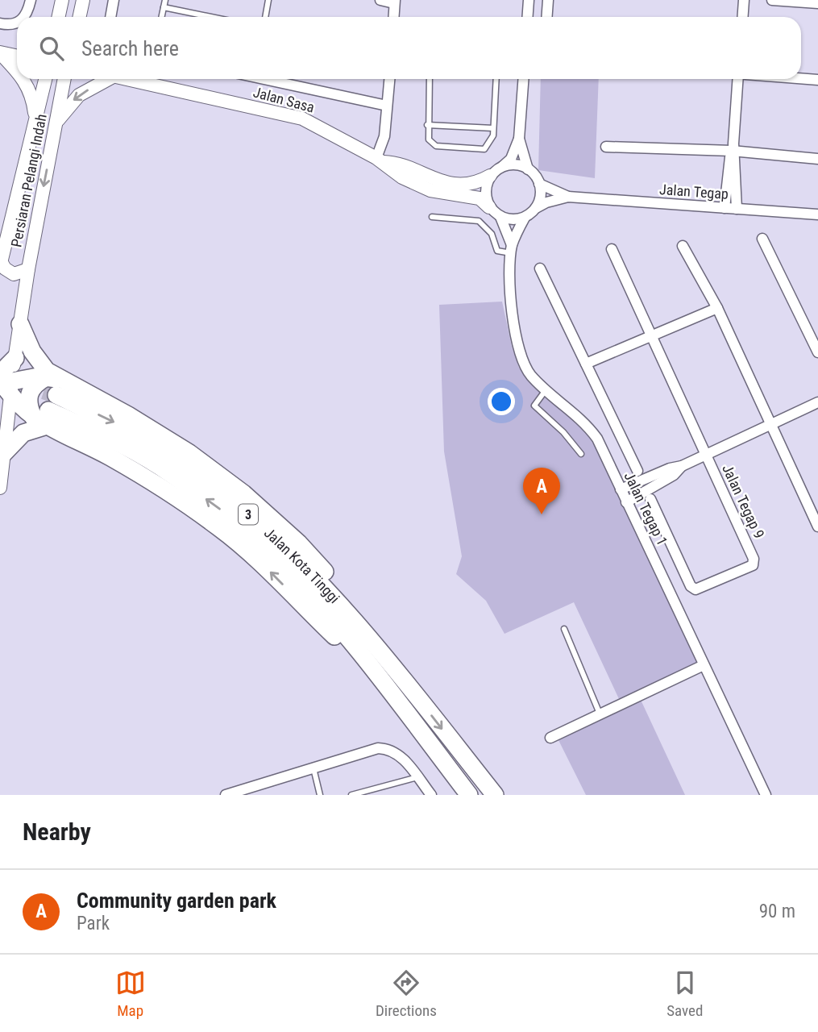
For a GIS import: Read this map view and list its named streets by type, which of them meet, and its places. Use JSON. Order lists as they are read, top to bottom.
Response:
{
  "streets": {
    "main road": ["Jalan Sasa", "Persiaran Pelangi Indah"],
    "street": ["Jalan Tegap", "Jalan Tegap 9", "Jalan Tegap 1"]
  },
  "crossings": [
    ["Jalan Sasa", "Jalan Tegap"],
    ["Jalan Sasa", "Jalan Tegap 1"],
    ["Jalan Tegap", "Jalan Tegap 1"]
  ],
  "page": {
    "search": "Search here",
    "pins": "A",
    "heading": "Nearby",
    "list": [
      {
        "mark": "A",
        "name": "Community garden park",
        "note": "Park",
        "value": "90 m"
      }
    ],
    "nav": ["Map", "Directions", "Saved"]
  }
}
